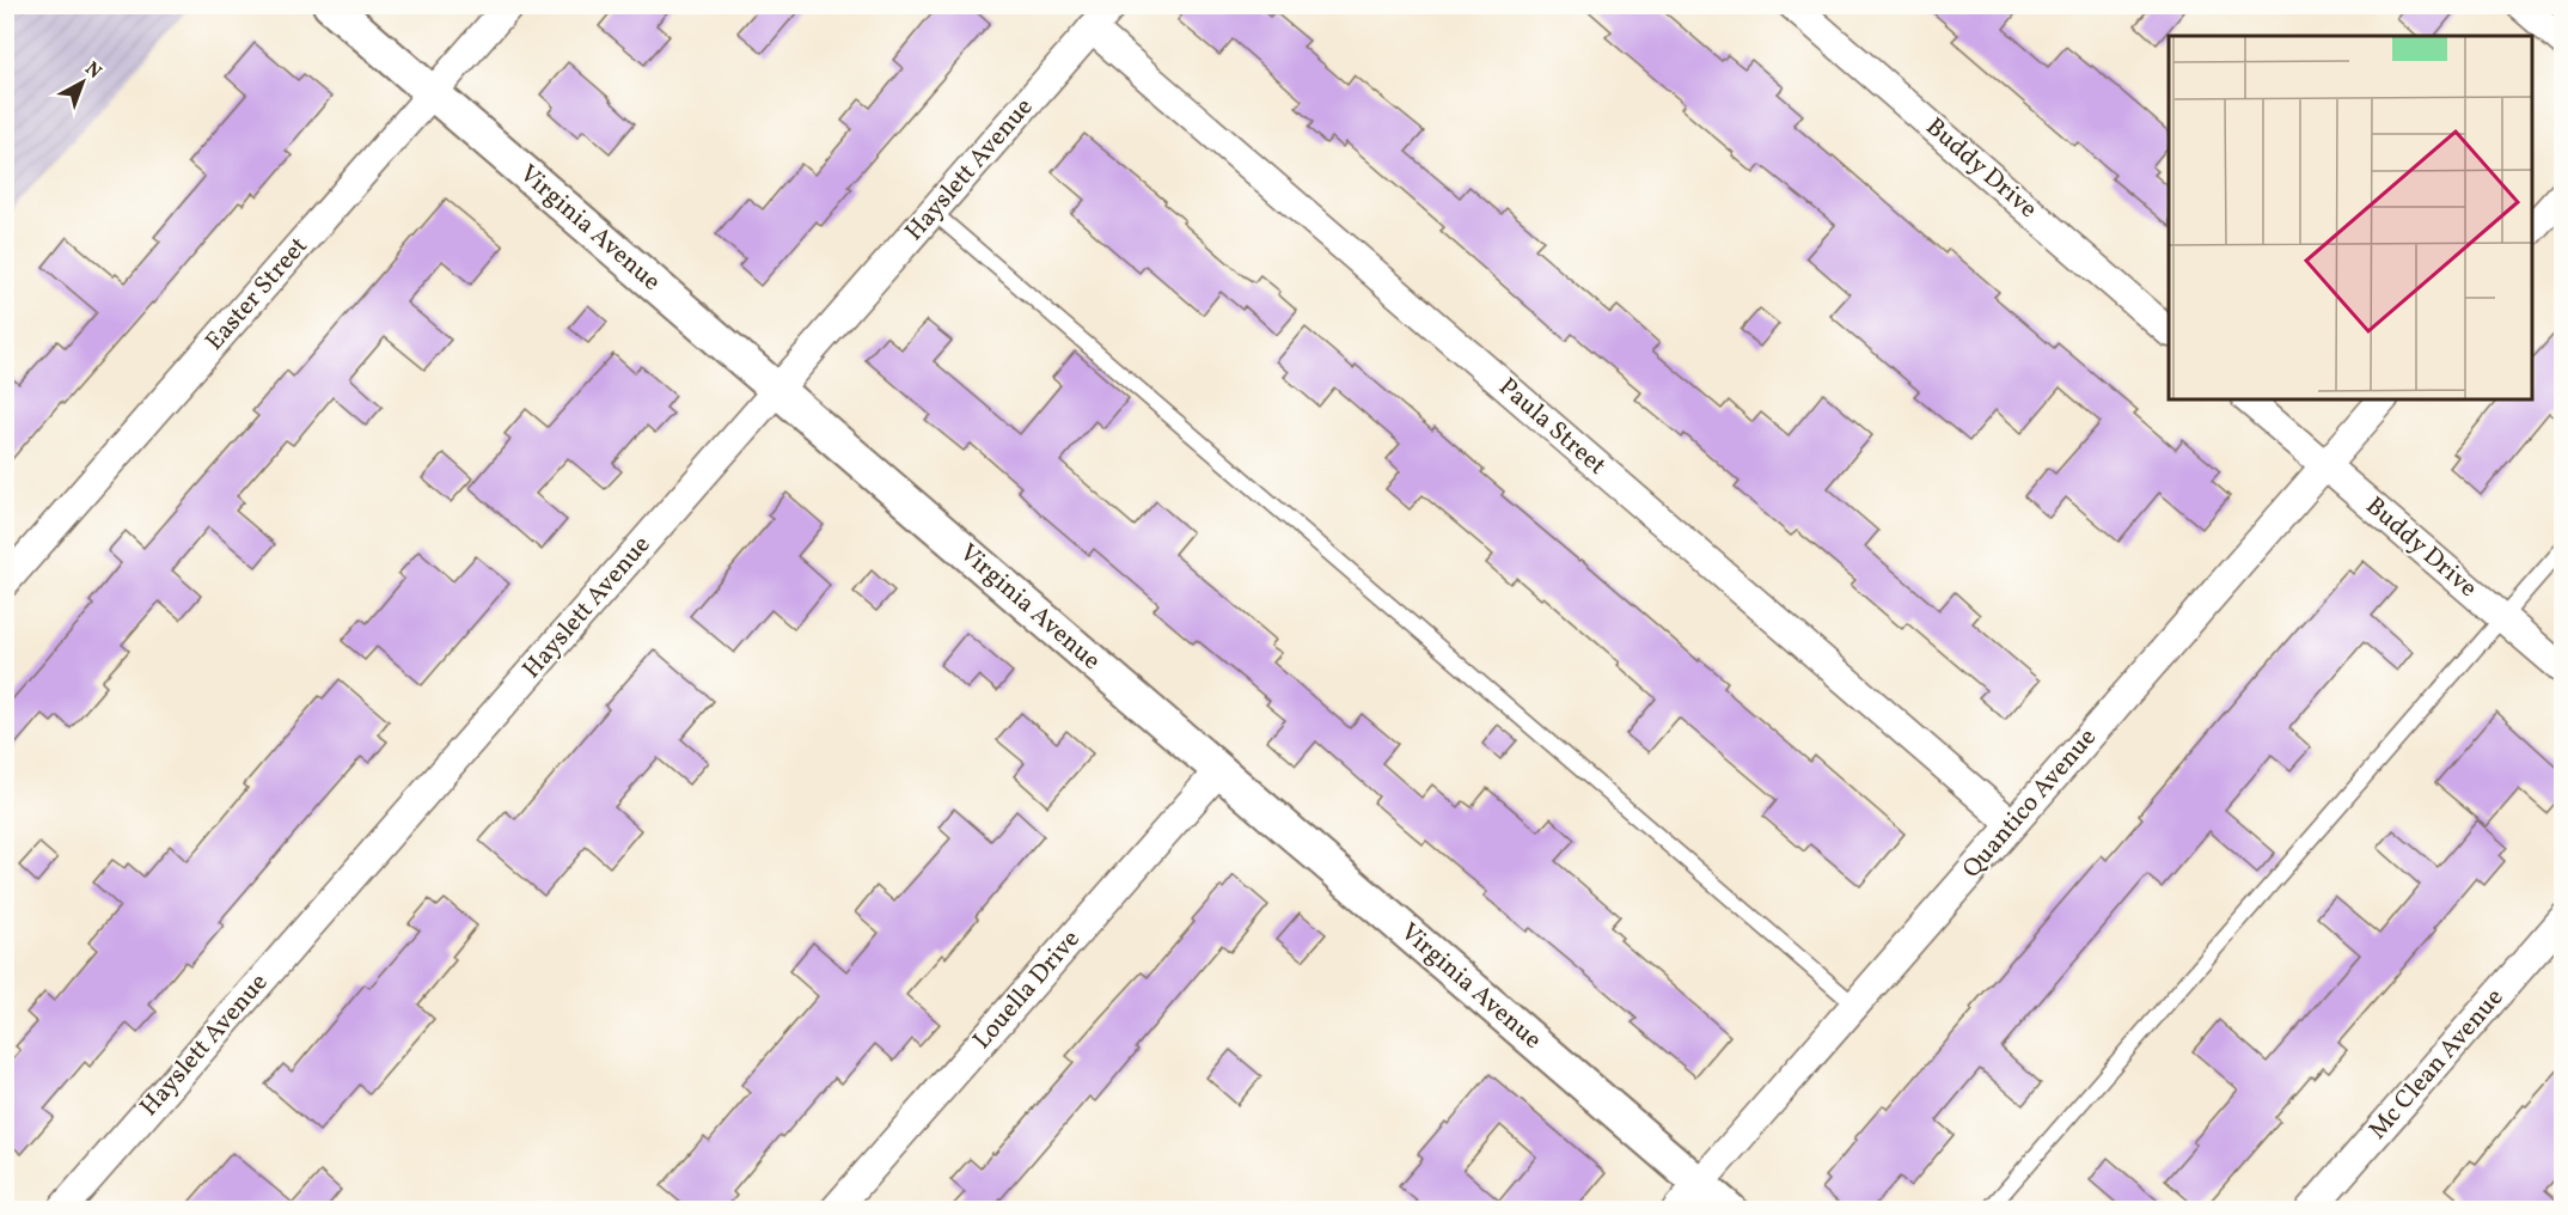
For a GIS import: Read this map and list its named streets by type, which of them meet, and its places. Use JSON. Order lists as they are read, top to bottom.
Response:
{
  "streets": {
    "street": [
      "Buddy Drive",
      "Hayslett Avenue",
      "Virginia Avenue",
      "Easter Street",
      "Paula Street",
      "Quantico Avenue",
      "Louella Drive",
      "Mc Clean Avenue"
    ]
  },
  "crossings": [
    ["Buddy Drive", "Quantico Avenue"],
    ["Hayslett Avenue", "Virginia Avenue"],
    ["Hayslett Avenue", "Paula Street"],
    ["Virginia Avenue", "Easter Street"],
    ["Virginia Avenue", "Quantico Avenue"],
    ["Virginia Avenue", "Louella Drive"],
    ["Paula Street", "Quantico Avenue"]
  ],
  "north": "top right"
}
